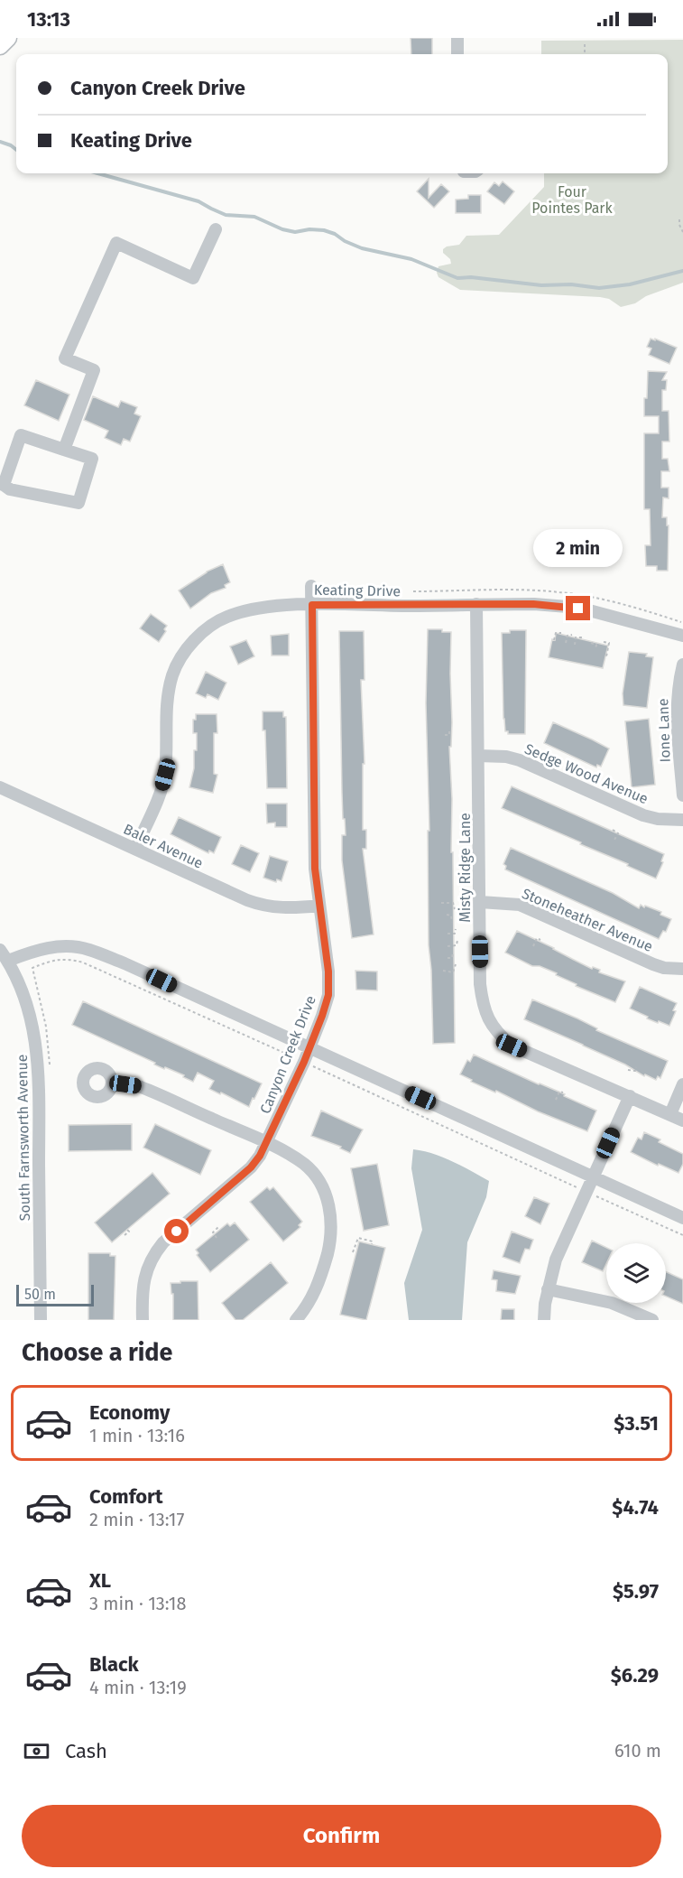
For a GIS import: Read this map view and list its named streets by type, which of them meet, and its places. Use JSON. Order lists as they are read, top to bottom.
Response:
{
  "streets": {
    "street": [
      "Keating Drive",
      "Ione Lane",
      "Sedge Wood Avenue",
      "Baler Avenue",
      "Misty Ridge Lane",
      "Stoneheather Avenue",
      "Canyon Creek Drive",
      "South Farnsworth Avenue"
    ]
  },
  "crossings": [
    ["Keating Drive", "Baler Avenue"],
    ["Keating Drive", "Misty Ridge Lane"],
    ["Keating Drive", "Canyon Creek Drive"],
    ["Sedge Wood Avenue", "Misty Ridge Lane"],
    ["Baler Avenue", "Canyon Creek Drive"],
    ["Misty Ridge Lane", "Stoneheather Avenue"]
  ],
  "parks": ["Four Pointes Park"],
  "scale_bar": "50 m",
  "page": {
    "status": "13:13",
    "banner": ["Canyon Creek Drive", "Keating Drive"],
    "bubble": "2 min",
    "scale": "50 m",
    "heading": "Choose a ride",
    "list": [
      {
        "name": "Economy",
        "note": "1 min · 13:16",
        "value": "$3.51"
      },
      {
        "name": "Comfort",
        "note": "2 min · 13:17",
        "value": "$4.74"
      },
      {
        "name": "XL",
        "note": "3 min · 13:18",
        "value": "$5.97"
      },
      {
        "name": "Black",
        "note": "4 min · 13:19",
        "value": "$6.29"
      }
    ],
    "pay": ["Cash", "610 m"],
    "buttons": "Confirm"
  }
}
